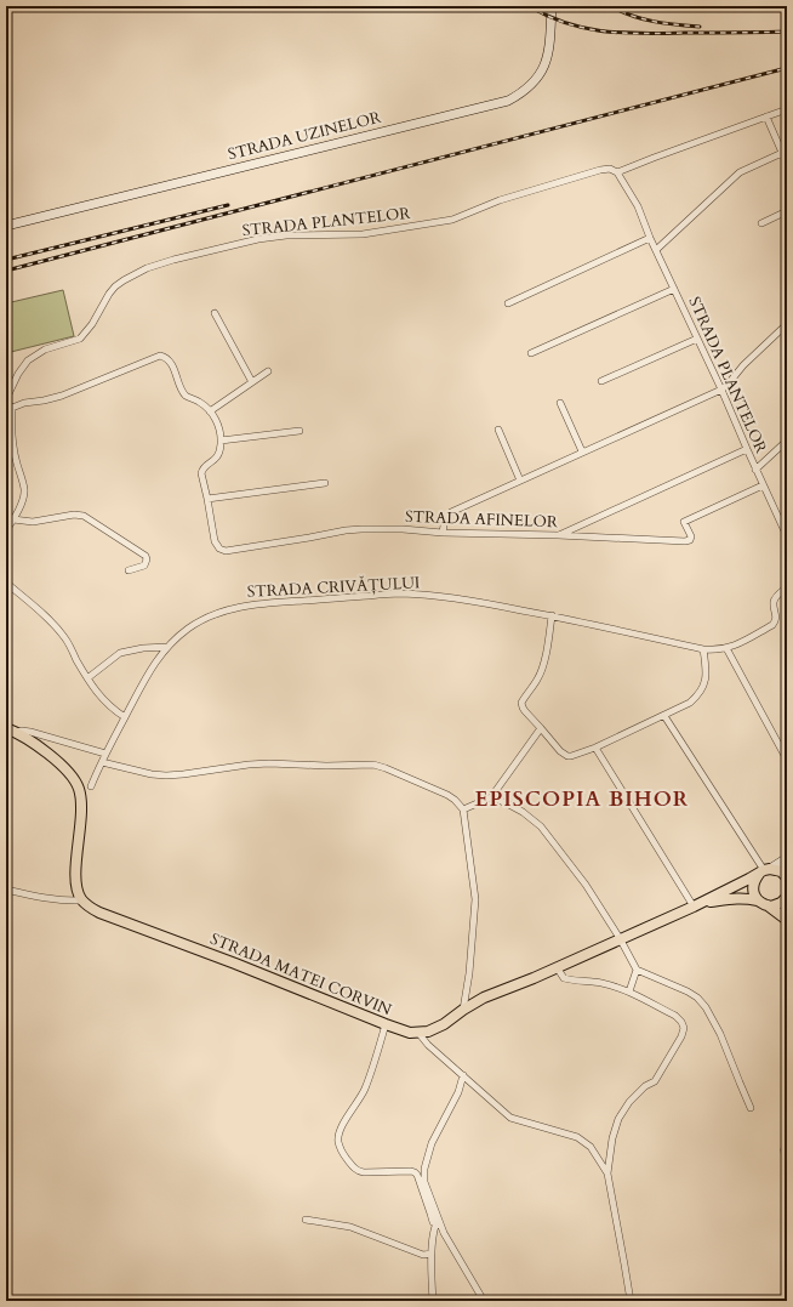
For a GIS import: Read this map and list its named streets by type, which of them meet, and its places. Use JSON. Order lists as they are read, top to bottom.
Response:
{
  "streets": {
    "main road": ["STRADA MATEI CORVIN"],
    "street": [
      "STRADA UZINELOR",
      "STRADA PLANTELOR",
      "STRADA AFINELOR",
      "STRADA CRIVĂȚULUI"
    ]
  },
  "crossings": [
    ["STRADA PLANTELOR", "STRADA AFINELOR"]
  ],
  "districts": ["EPISCOPIA BIHOR"]
}
